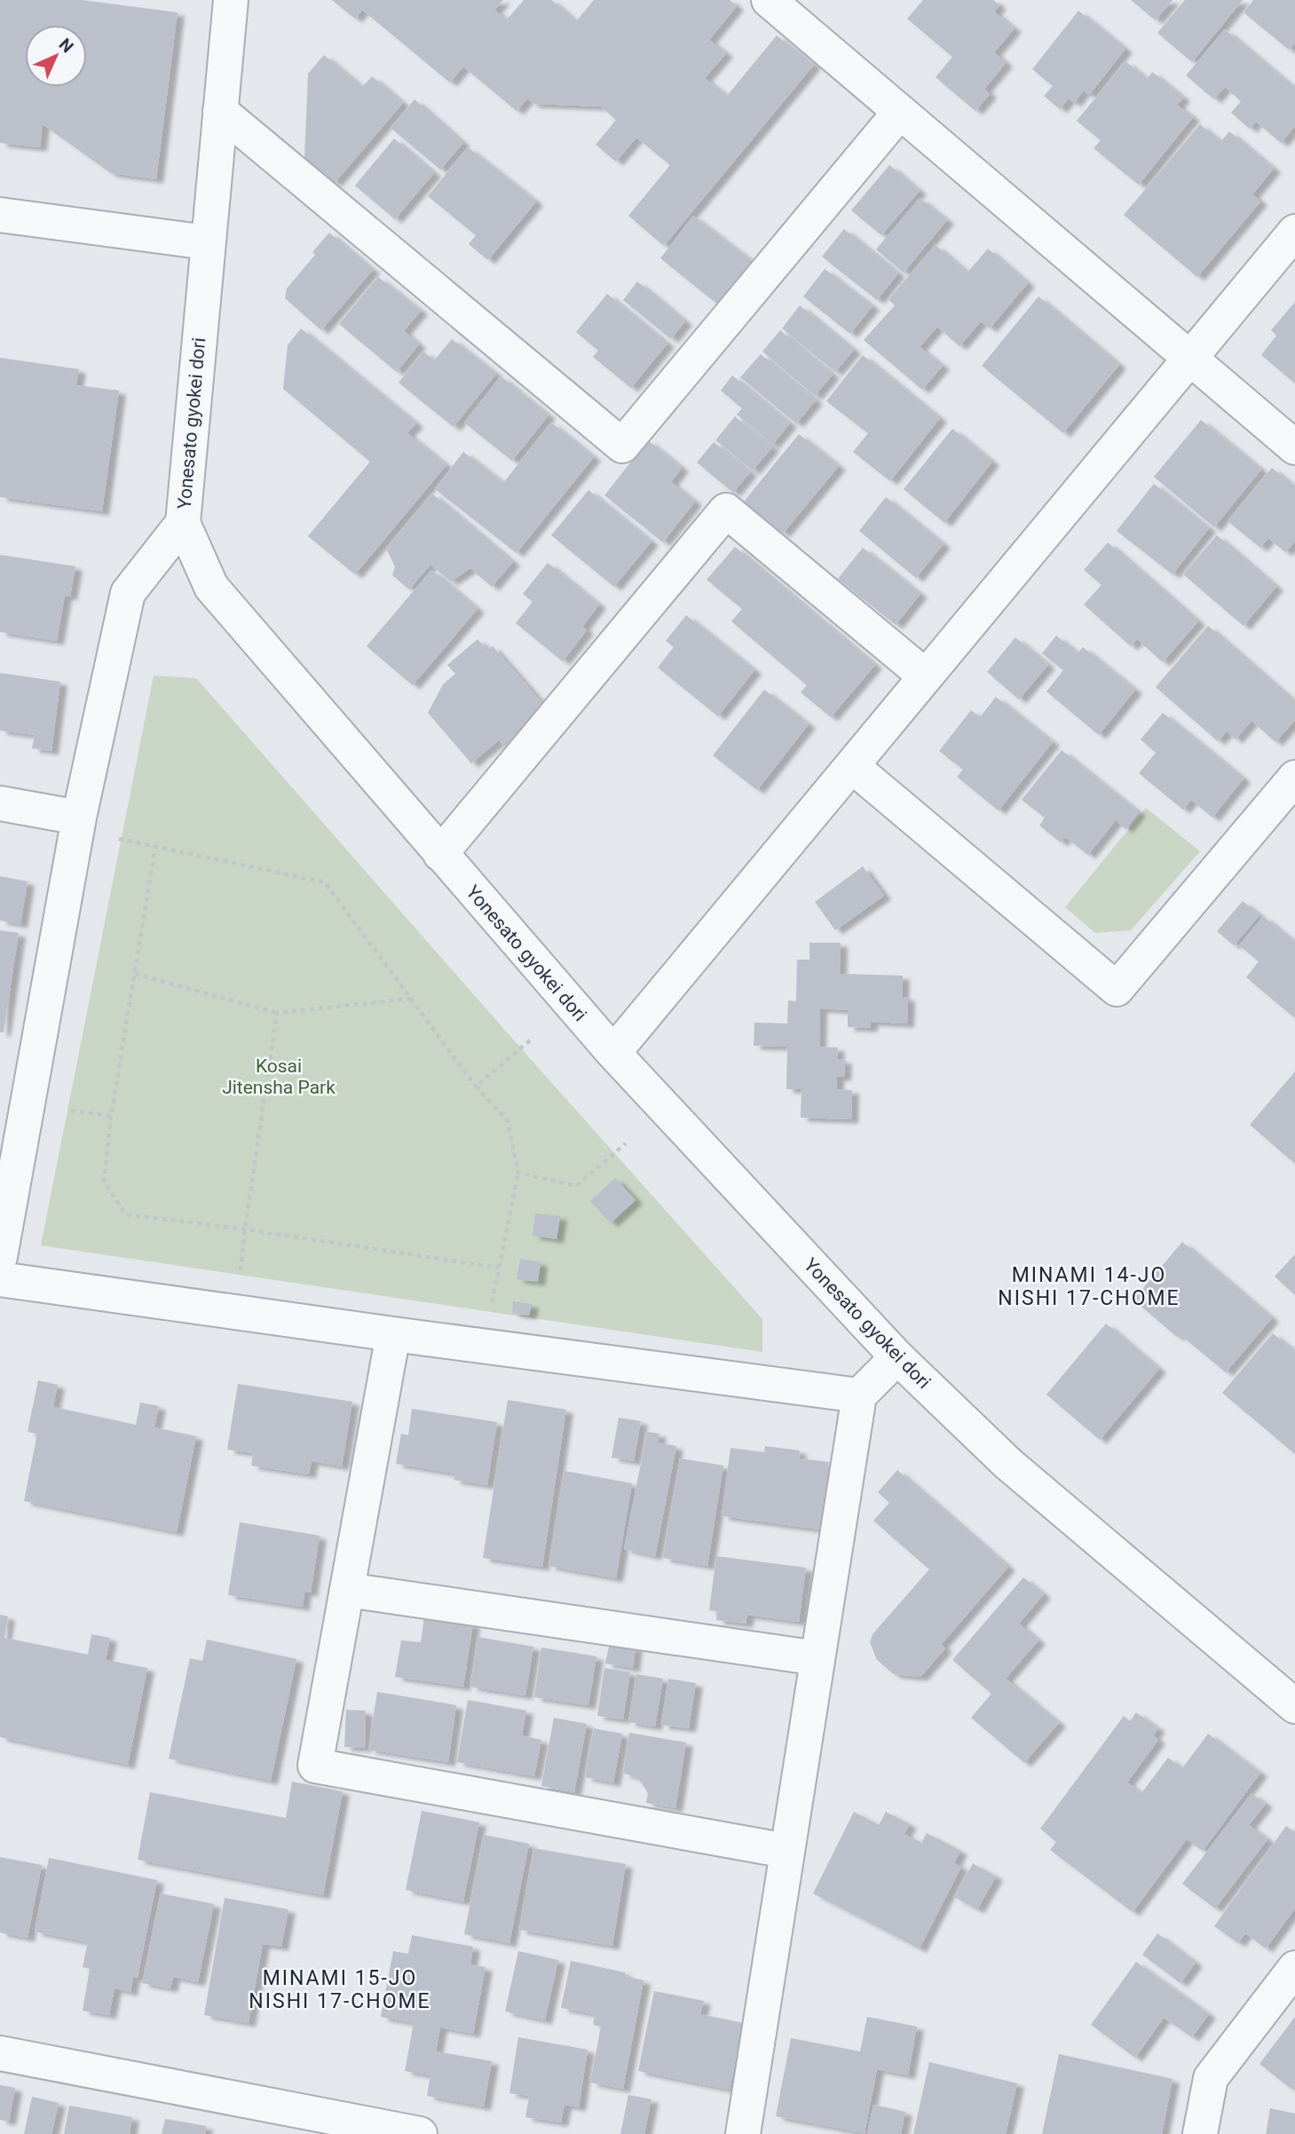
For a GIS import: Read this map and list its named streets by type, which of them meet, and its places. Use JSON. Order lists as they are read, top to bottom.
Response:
{
  "streets": {
    "street": ["Yonesato gyokei dori"]
  },
  "districts": ["MINAMI 14-JO NISHI 17-CHOME", "MINAMI 15-JO NISHI 17-CHOME"],
  "parks": ["Kosai Jitensha Park"],
  "north": "top right"
}
